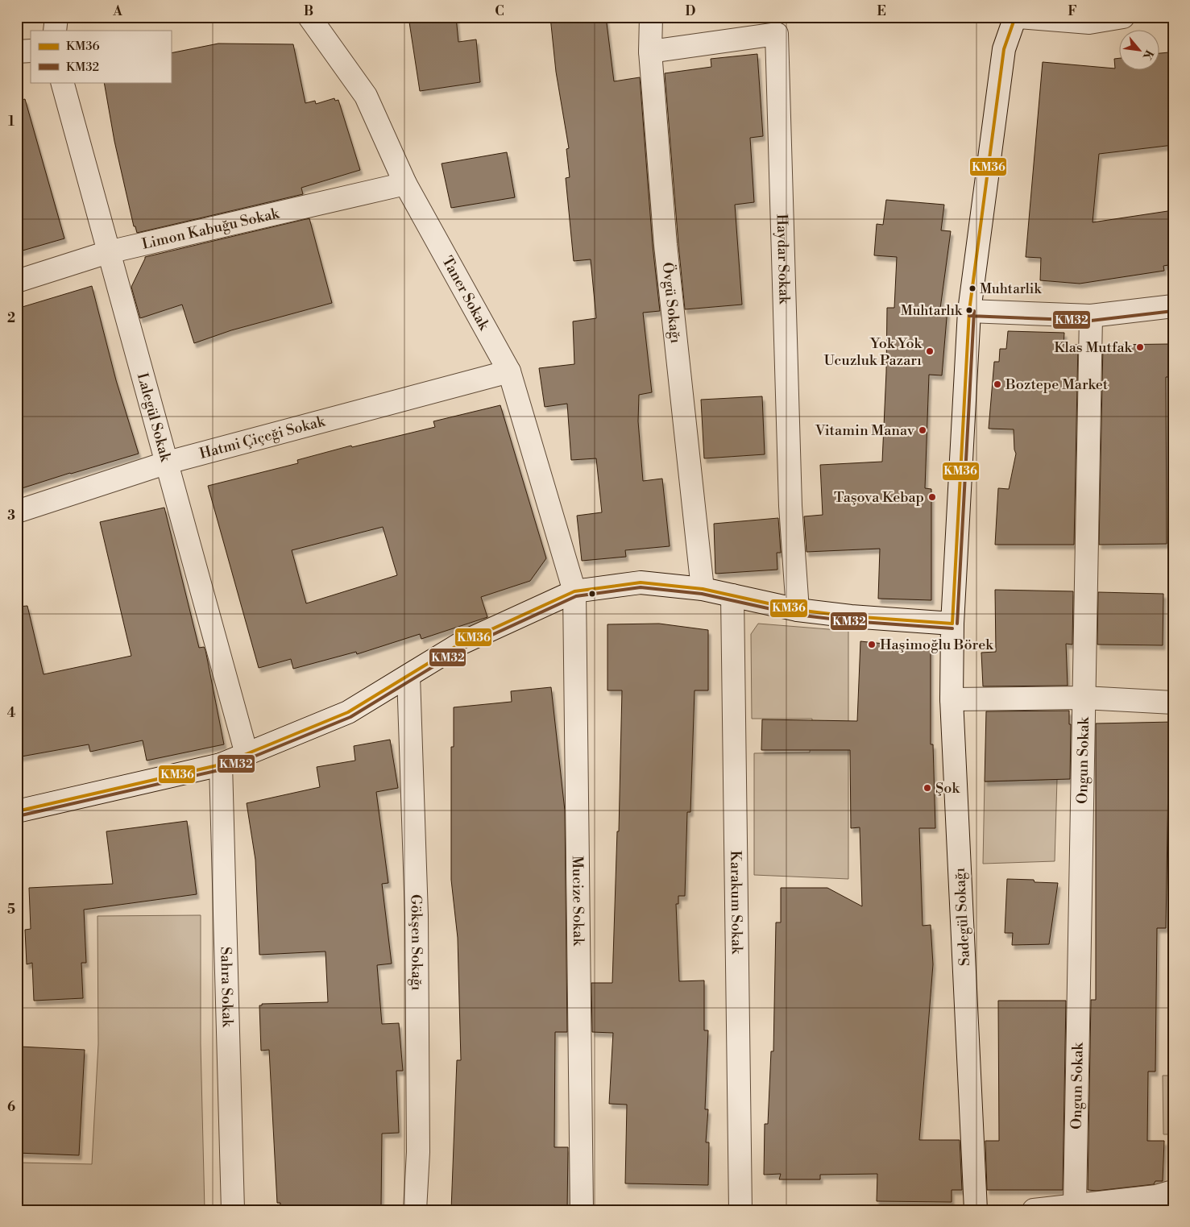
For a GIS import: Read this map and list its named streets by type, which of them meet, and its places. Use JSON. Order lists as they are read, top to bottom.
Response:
{
  "streets": {
    "street": [
      "Limon Kabuğu Sokak",
      "Haydar Sokak",
      "Taner Sokak",
      "Övgü Sokağı",
      "Lalegül Sokak",
      "Hatmi Çiçeği Sokak",
      "Ongun Sokak",
      "Mucize Sokak",
      "Karakum Sokak",
      "Sadegül Sokağı",
      "Gökşen Sokağı",
      "Sahra Sokak"
    ]
  },
  "crossings": [
    ["Limon Kabuğu Sokak", "Taner Sokak"],
    ["Limon Kabuğu Sokak", "Lalegül Sokak"],
    ["Haydar Sokak", "Övgü Sokağı"],
    ["Taner Sokak", "Hatmi Çiçeği Sokak"],
    ["Taner Sokak", "Mucize Sokak"],
    ["Lalegül Sokak", "Hatmi Çiçeği Sokak"]
  ],
  "places": [
    "Muhtarlik",
    "Muhtarlık",
    "Klas Mutfak",
    "Yok Yok Ucuzluk Pazarı",
    "Boztepe Market",
    "Vitamin Manav",
    "Taşova Kebap",
    "Haşimoğlu Börek",
    "Şok"
  ],
  "lines": ["transit line KM36", "transit line KM32"],
  "legend": ["KM36", "KM32"],
  "north": "bottom right",
  "grid": {
    "columns": [
      "A",
      "B",
      "C",
      "D",
      "E",
      "F"
    ],
    "rows": [
      "1",
      "2",
      "3",
      "4",
      "5",
      "6"
    ]
  }
}
